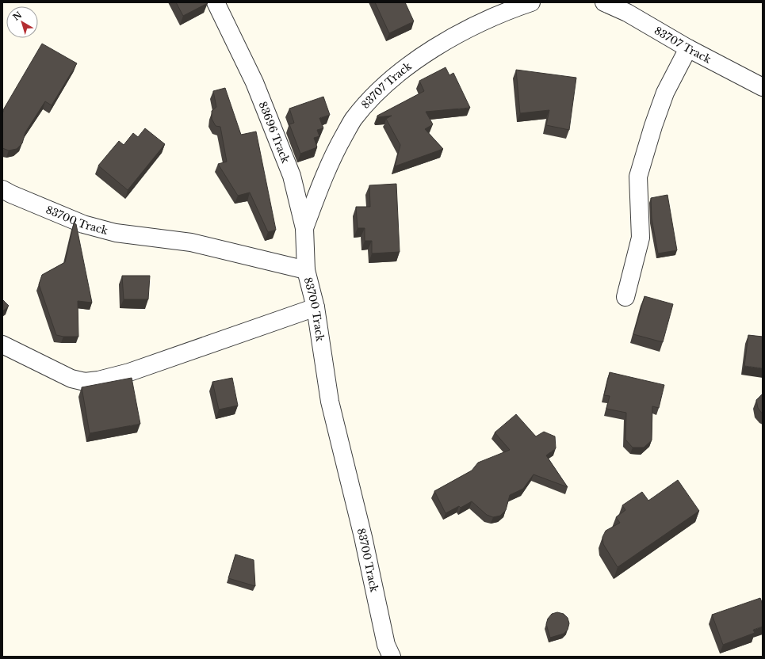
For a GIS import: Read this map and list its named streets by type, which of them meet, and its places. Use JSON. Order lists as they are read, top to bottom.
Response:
{
  "streets": {
    "street": ["83707 Track", "83696 Track", "83700 Track"]
  },
  "crossings": [
    ["83707 Track", "83696 Track"],
    ["83696 Track", "83700 Track"]
  ],
  "north": "top left"
}
